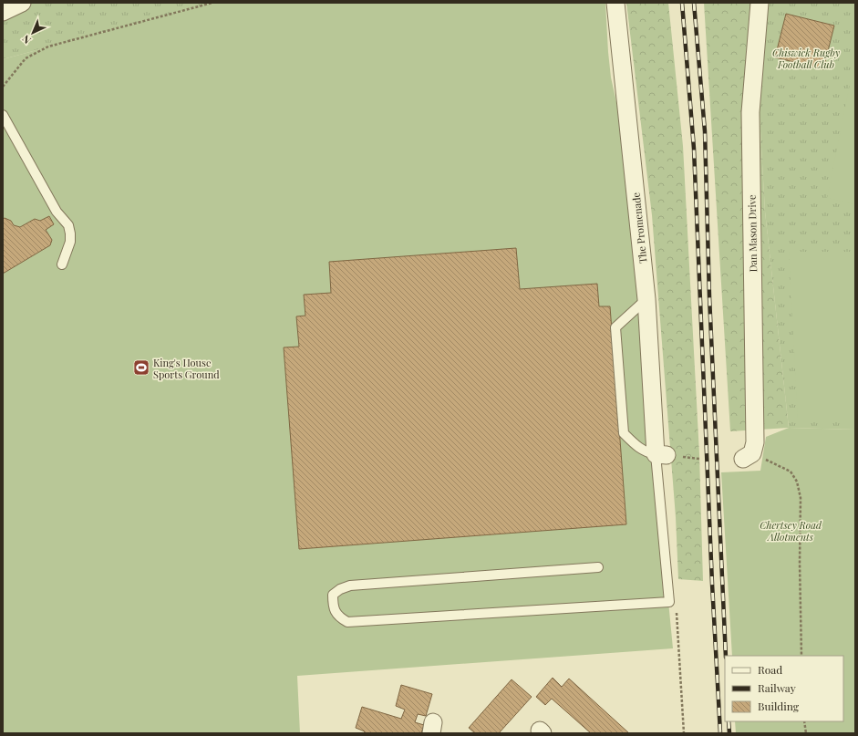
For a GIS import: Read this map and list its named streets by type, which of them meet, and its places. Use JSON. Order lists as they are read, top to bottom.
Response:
{
  "streets": {
    "street": ["The Promenade", "Dan Mason Drive"]
  },
  "parks": ["Chiswick Rugby Football Club", "Chertsey Road Allotments"],
  "places": {
    "sports": ["King's House Sports Ground"]
  },
  "legend": ["Road", "Railway", "Building"],
  "north": "bottom left"
}
